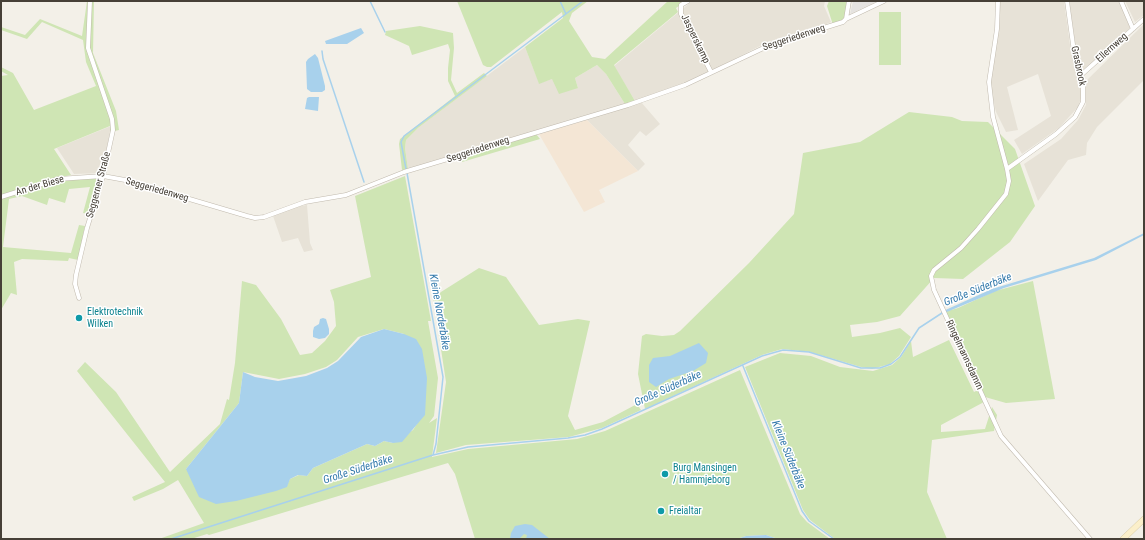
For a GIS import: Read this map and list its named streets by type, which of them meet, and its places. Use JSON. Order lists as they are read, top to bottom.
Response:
{
  "streets": {
    "street": [
      "Seggeriedenweg",
      "Jasperskamp",
      "Ellernweg",
      "Grasbrook",
      "Seggerner Straße",
      "An der Biese",
      "Ringelmannsdamm"
    ]
  },
  "crossings": [
    ["Seggeriedenweg", "Jasperskamp"],
    ["Seggeriedenweg", "Seggerner Straße"],
    ["Seggeriedenweg", "An der Biese"],
    ["Ellernweg", "Grasbrook"],
    ["Grasbrook", "Ringelmannsdamm"],
    ["Seggerner Straße", "An der Biese"]
  ],
  "water": ["Große Süderbäke", "Kleine Norderbäke", "Kleine Süderbäke"],
  "places": ["Elektrotechnik Wilken", "Burg Mansingen / Hammjeborg", "Freialtar"]
}
